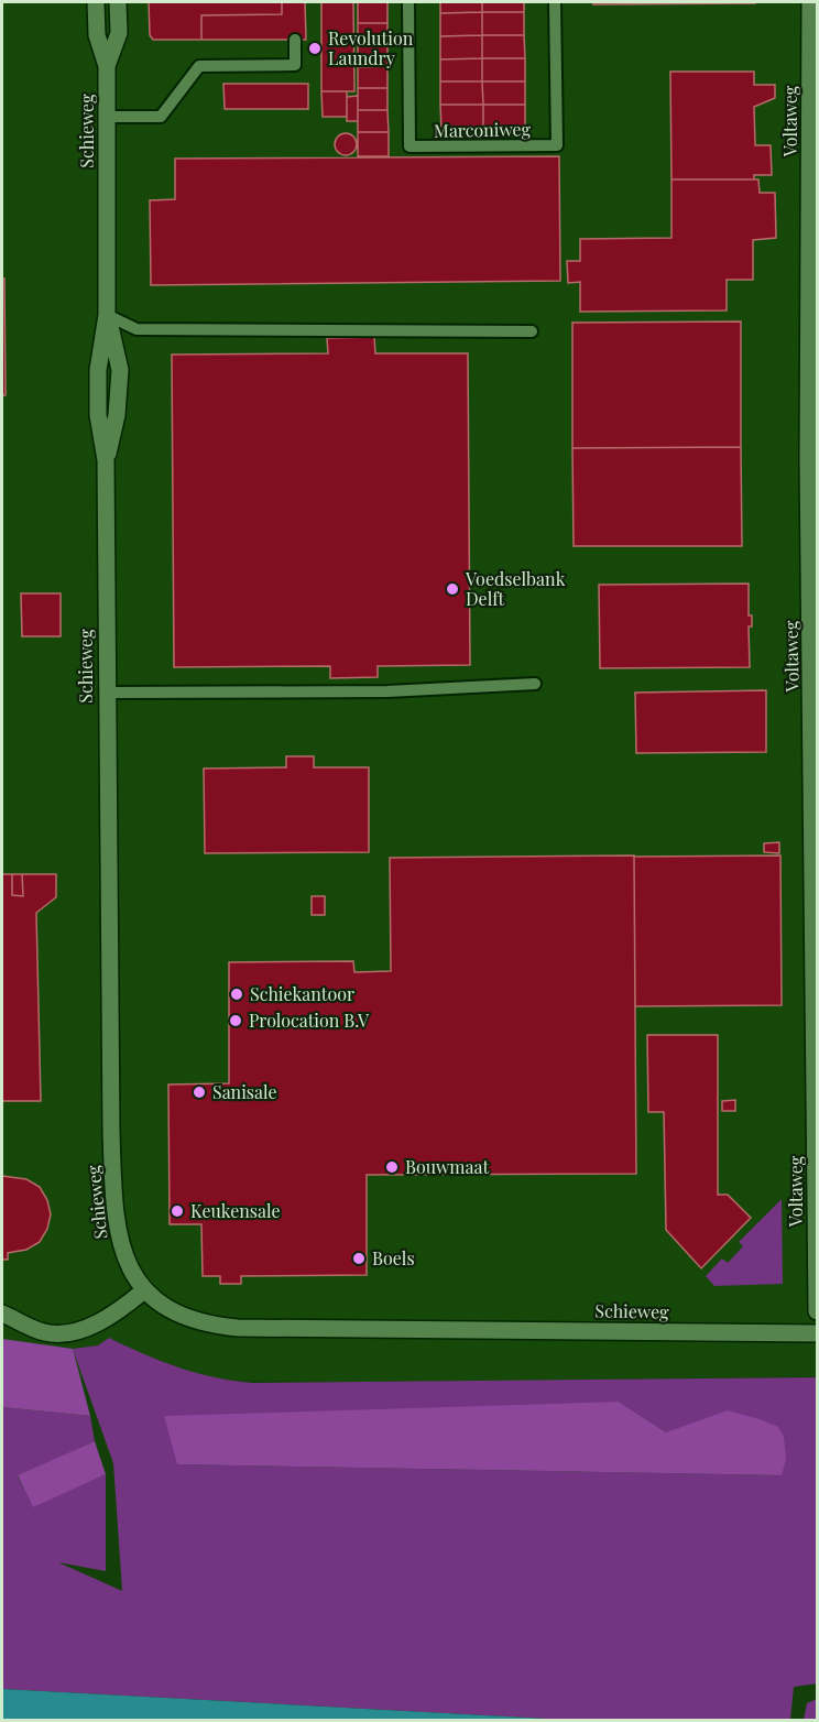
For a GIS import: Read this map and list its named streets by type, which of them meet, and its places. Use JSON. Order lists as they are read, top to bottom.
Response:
{
  "streets": {
    "street": ["Voltaweg", "Schieweg"],
    "lane": ["Marconiweg"]
  },
  "places": [
    "Revolution Laundry",
    "Voedselbank Delft",
    "Schiekantoor",
    "Prolocation B.V",
    "Sanisale",
    "Bouwmaat",
    "Keukensale",
    "Boels"
  ]
}
